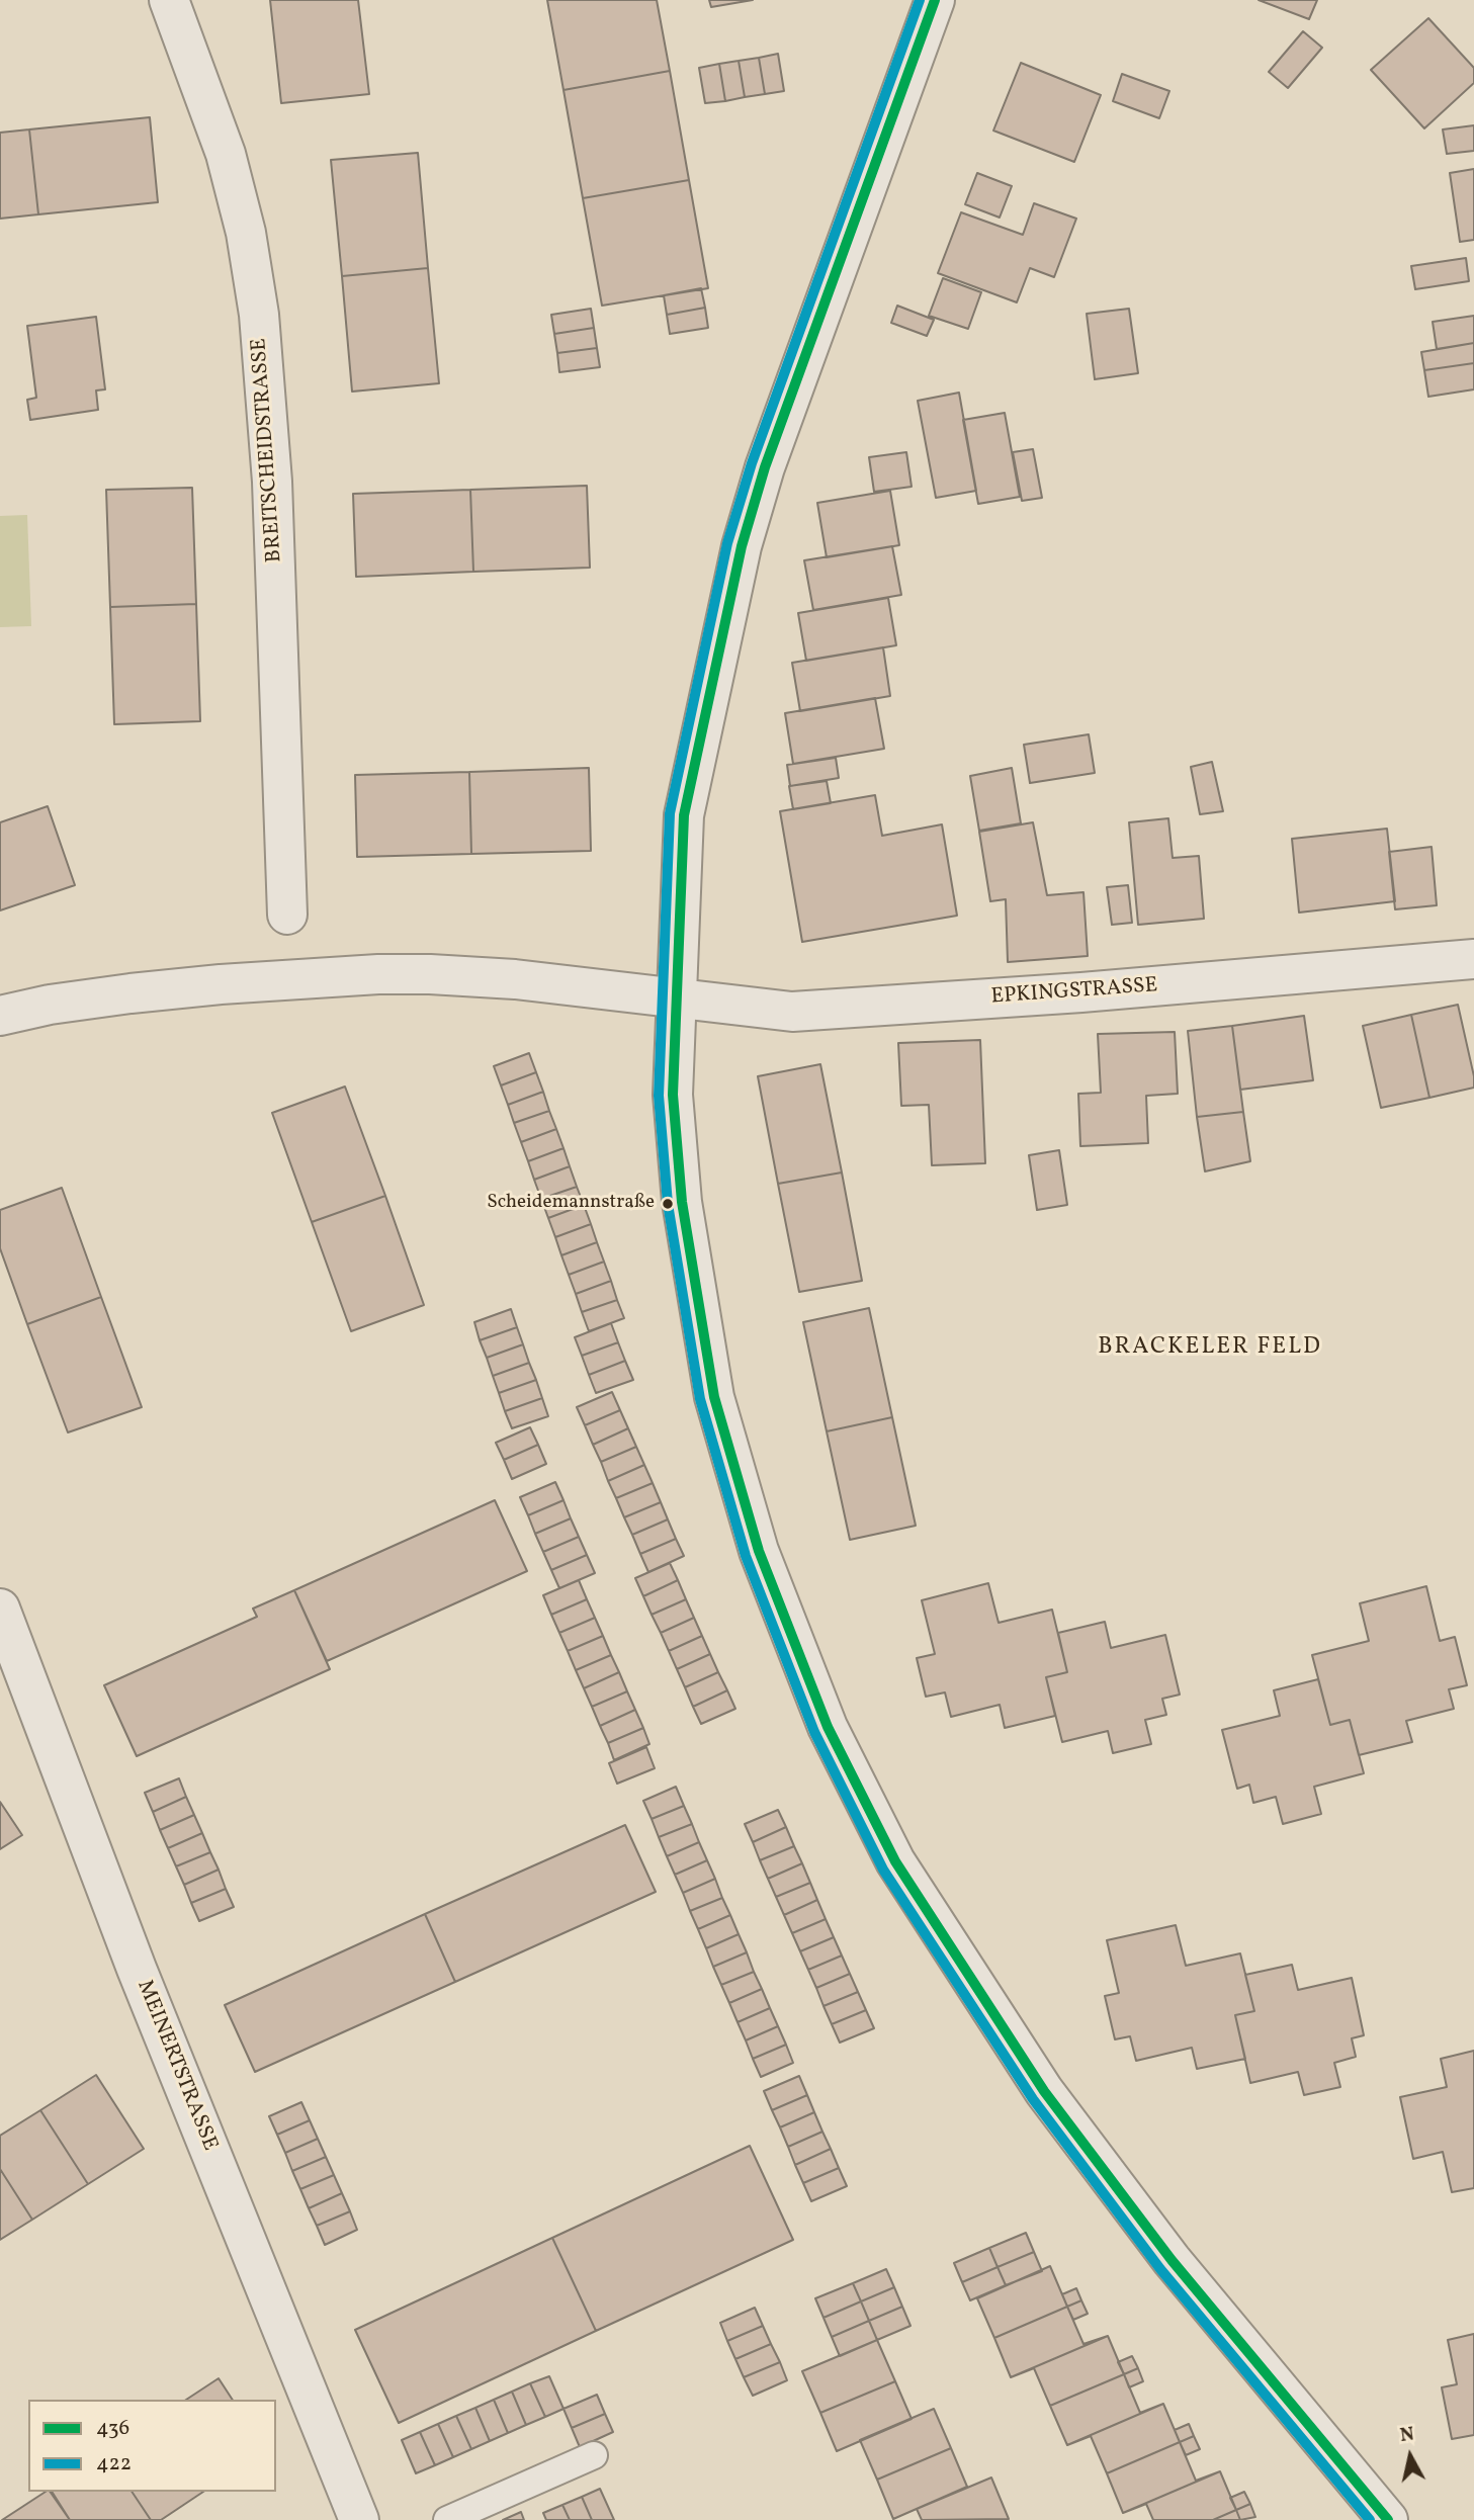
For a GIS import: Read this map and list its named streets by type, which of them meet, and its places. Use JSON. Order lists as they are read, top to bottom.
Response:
{
  "streets": {
    "street": ["BREITSCHEIDSTRASSE", "EPKINGSTRASSE", "MEINERTSTRASSE"]
  },
  "districts": ["BRACKELER FELD"],
  "places": ["Scheidemannstraße"],
  "lines": ["transit line 436", "transit line 422"],
  "legend": ["436", "422"],
  "north": "top"
}
